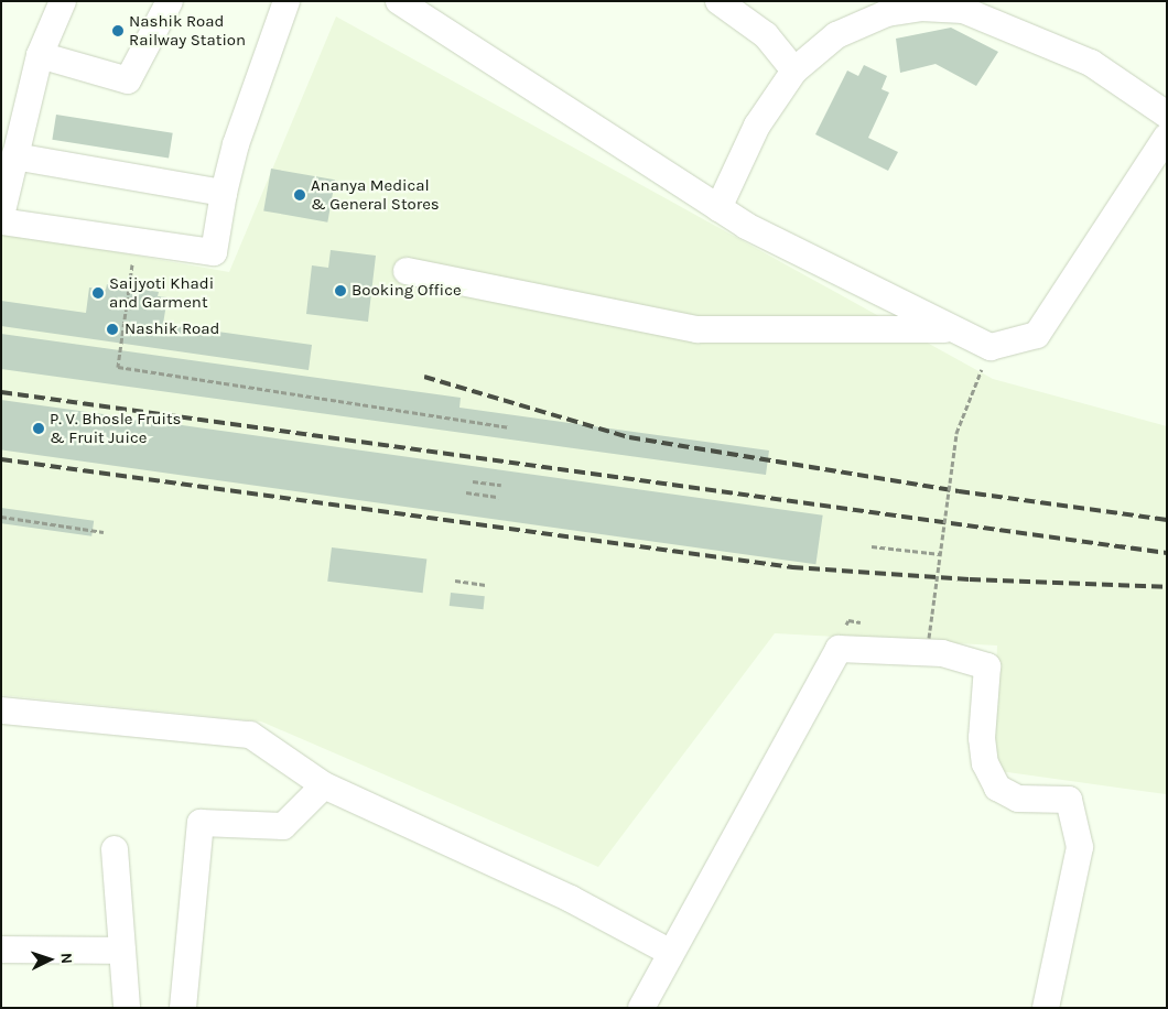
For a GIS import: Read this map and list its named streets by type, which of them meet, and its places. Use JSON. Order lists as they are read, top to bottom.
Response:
{
  "places": [
    "Nashik Road Railway Station",
    "Ananya Medical & General Stores",
    "Booking Office",
    "Saijyoti Khadi and Garment",
    "Nashik Road",
    "P. V. Bhosle Fruits & Fruit Juice"
  ],
  "north": "right"
}
